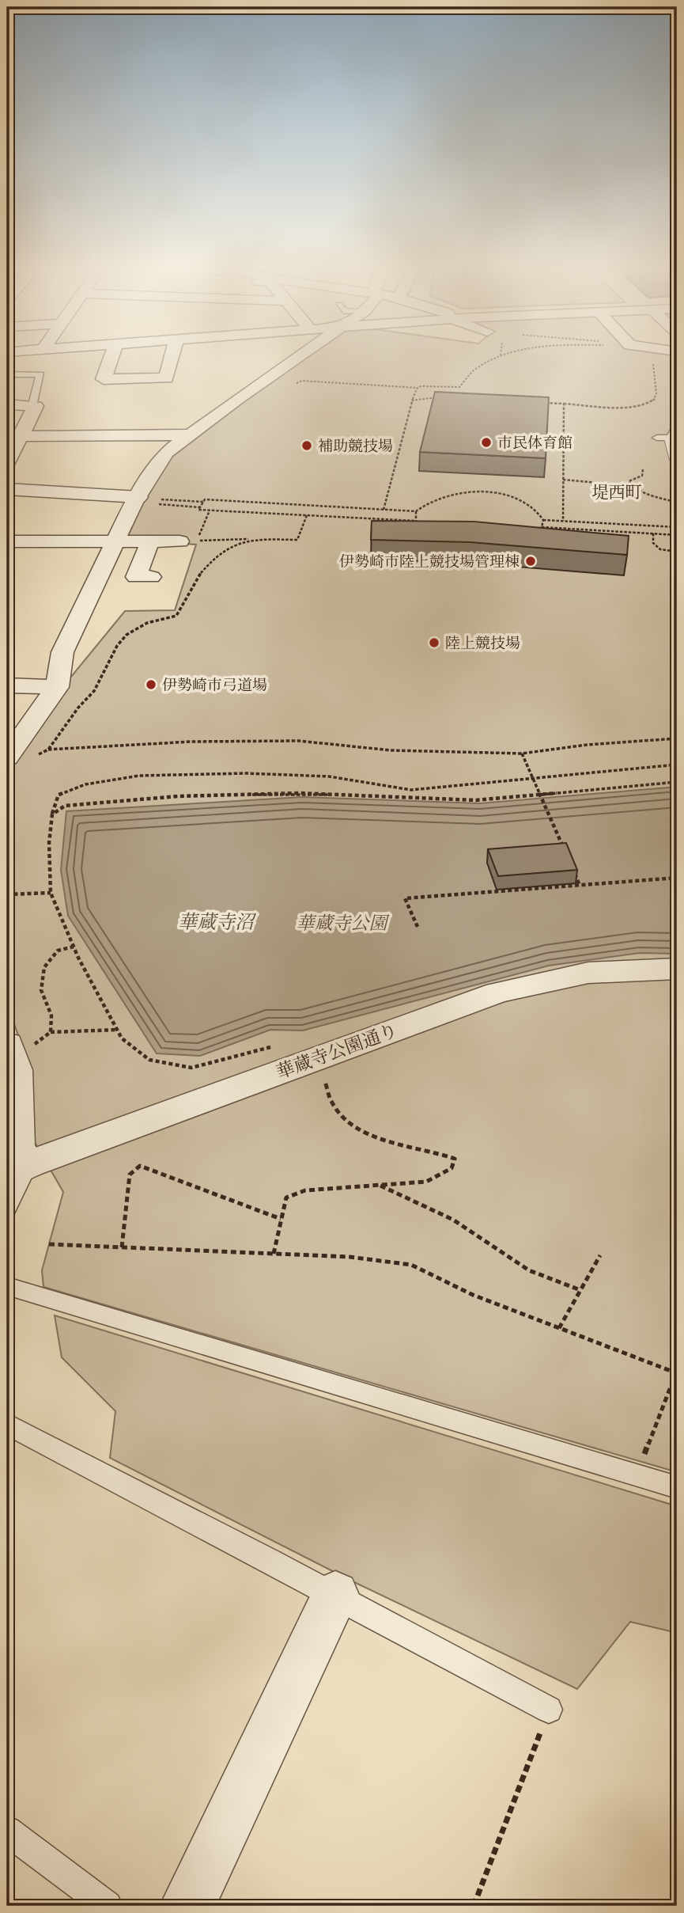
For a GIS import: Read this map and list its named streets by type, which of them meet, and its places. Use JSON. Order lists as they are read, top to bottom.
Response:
{
  "streets": {
    "street": ["華蔵寺公園通り"]
  },
  "districts": ["堤西町"],
  "water": ["華蔵寺沼"],
  "parks": ["華蔵寺公園"],
  "places": [
    "市民体育館",
    "補助競技場",
    "伊勢崎市陸上競技場管理棟",
    "陸上競技場",
    "伊勢崎市弓道場"
  ]
}
